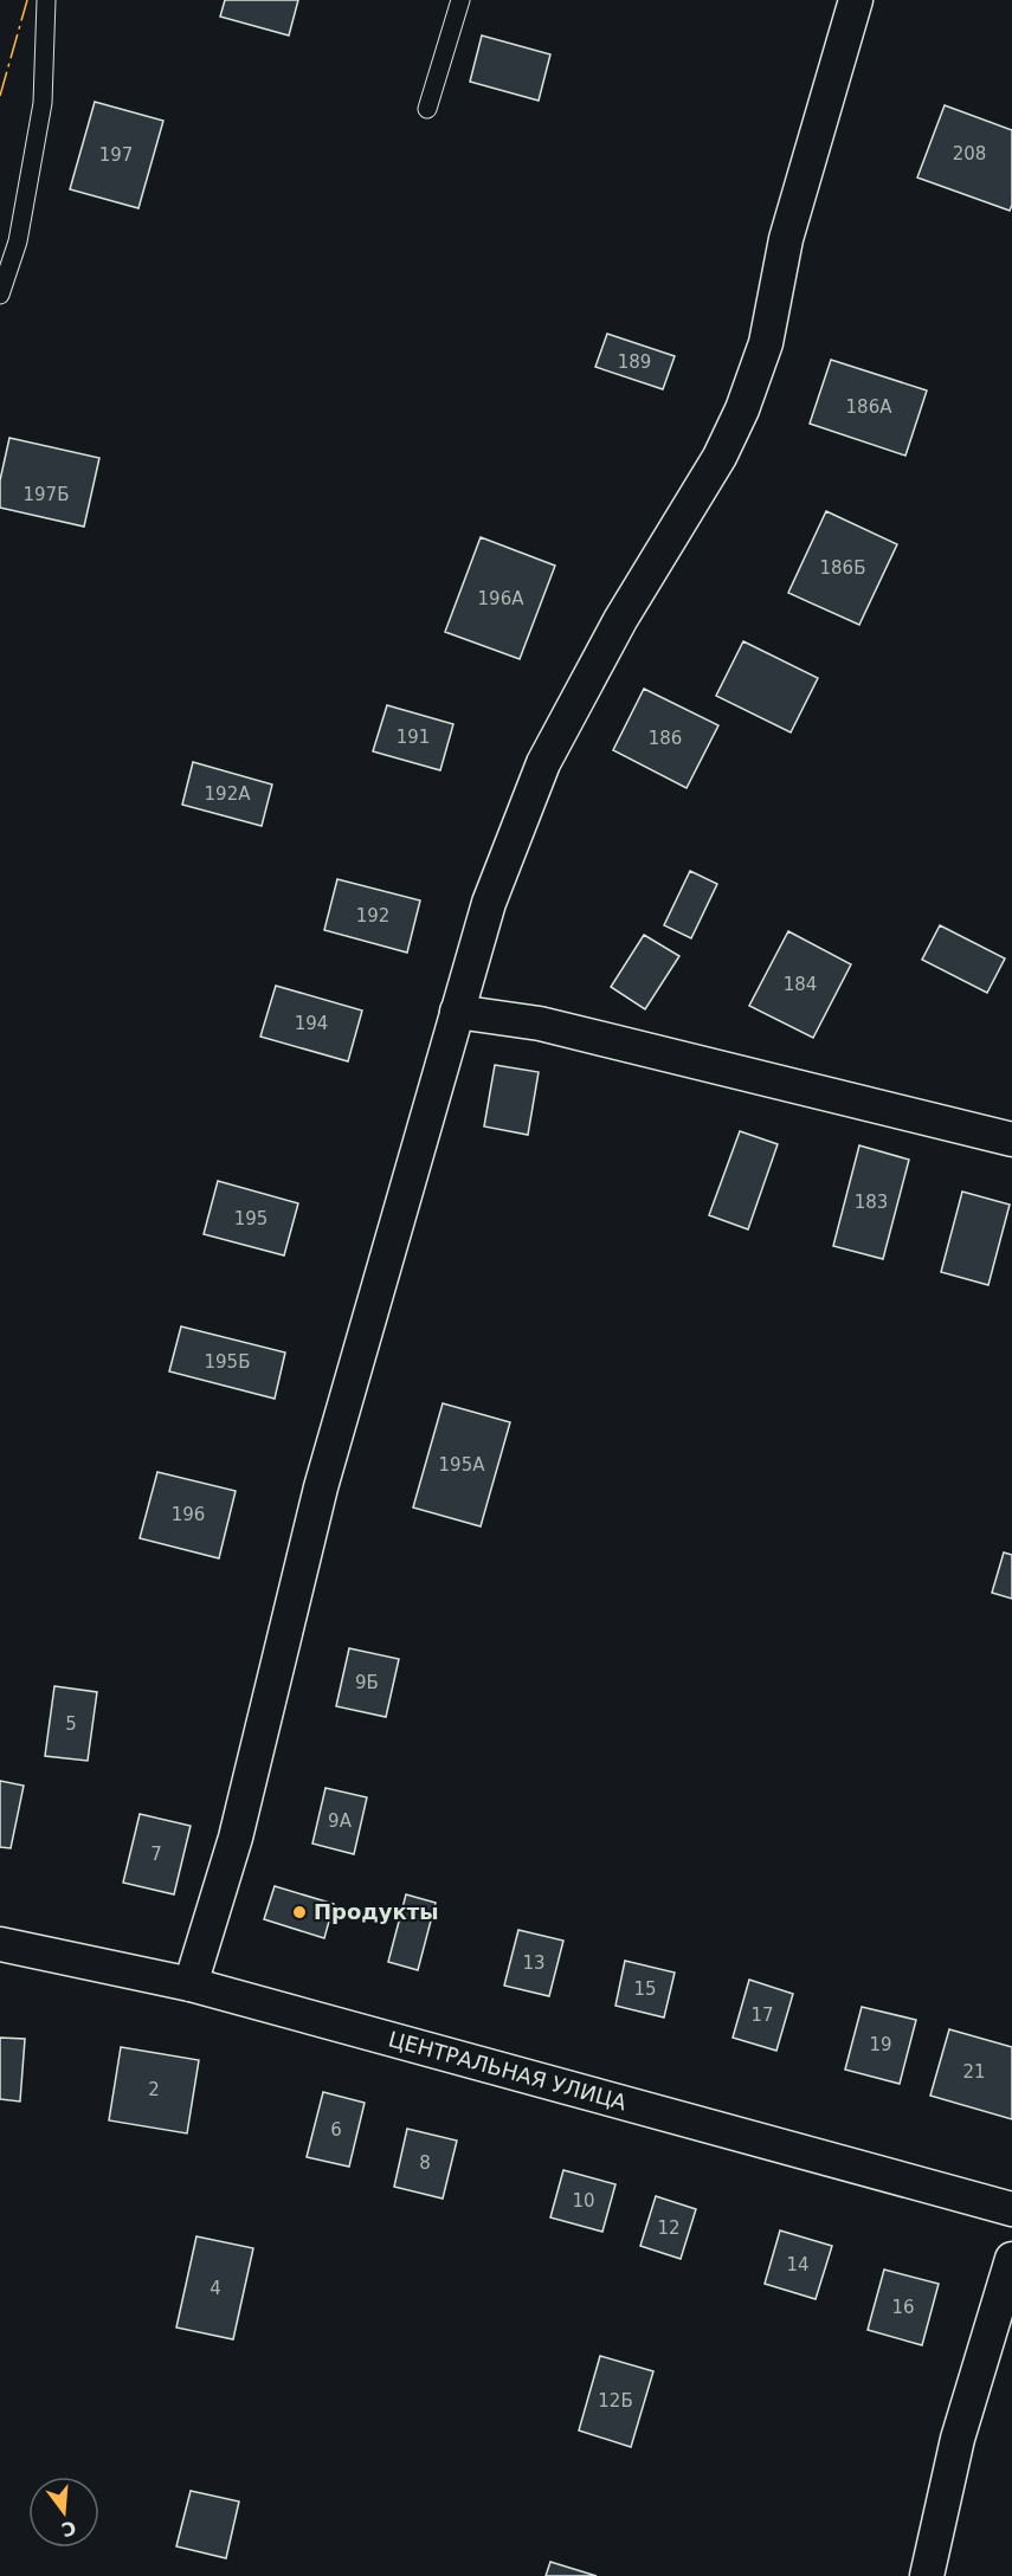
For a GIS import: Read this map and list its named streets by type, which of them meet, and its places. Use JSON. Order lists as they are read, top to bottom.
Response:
{
  "streets": {
    "street": ["ЦЕНТРАЛЬНАЯ УЛИЦА"]
  },
  "places": ["Продукты"],
  "house_numbers": [
    "208",
    "197",
    "189",
    "186А",
    "197Б",
    "186Б",
    "196А",
    "191",
    "186",
    "192А",
    "192",
    "184",
    "194",
    "183",
    "195",
    "195Б",
    "195А",
    "196",
    "9Б",
    "5",
    "9А",
    "7",
    "13",
    "15",
    "17",
    "19",
    "21",
    "2",
    "6",
    "8",
    "10",
    "12",
    "14",
    "4",
    "16",
    "12Б"
  ],
  "north": "bottom"
}
